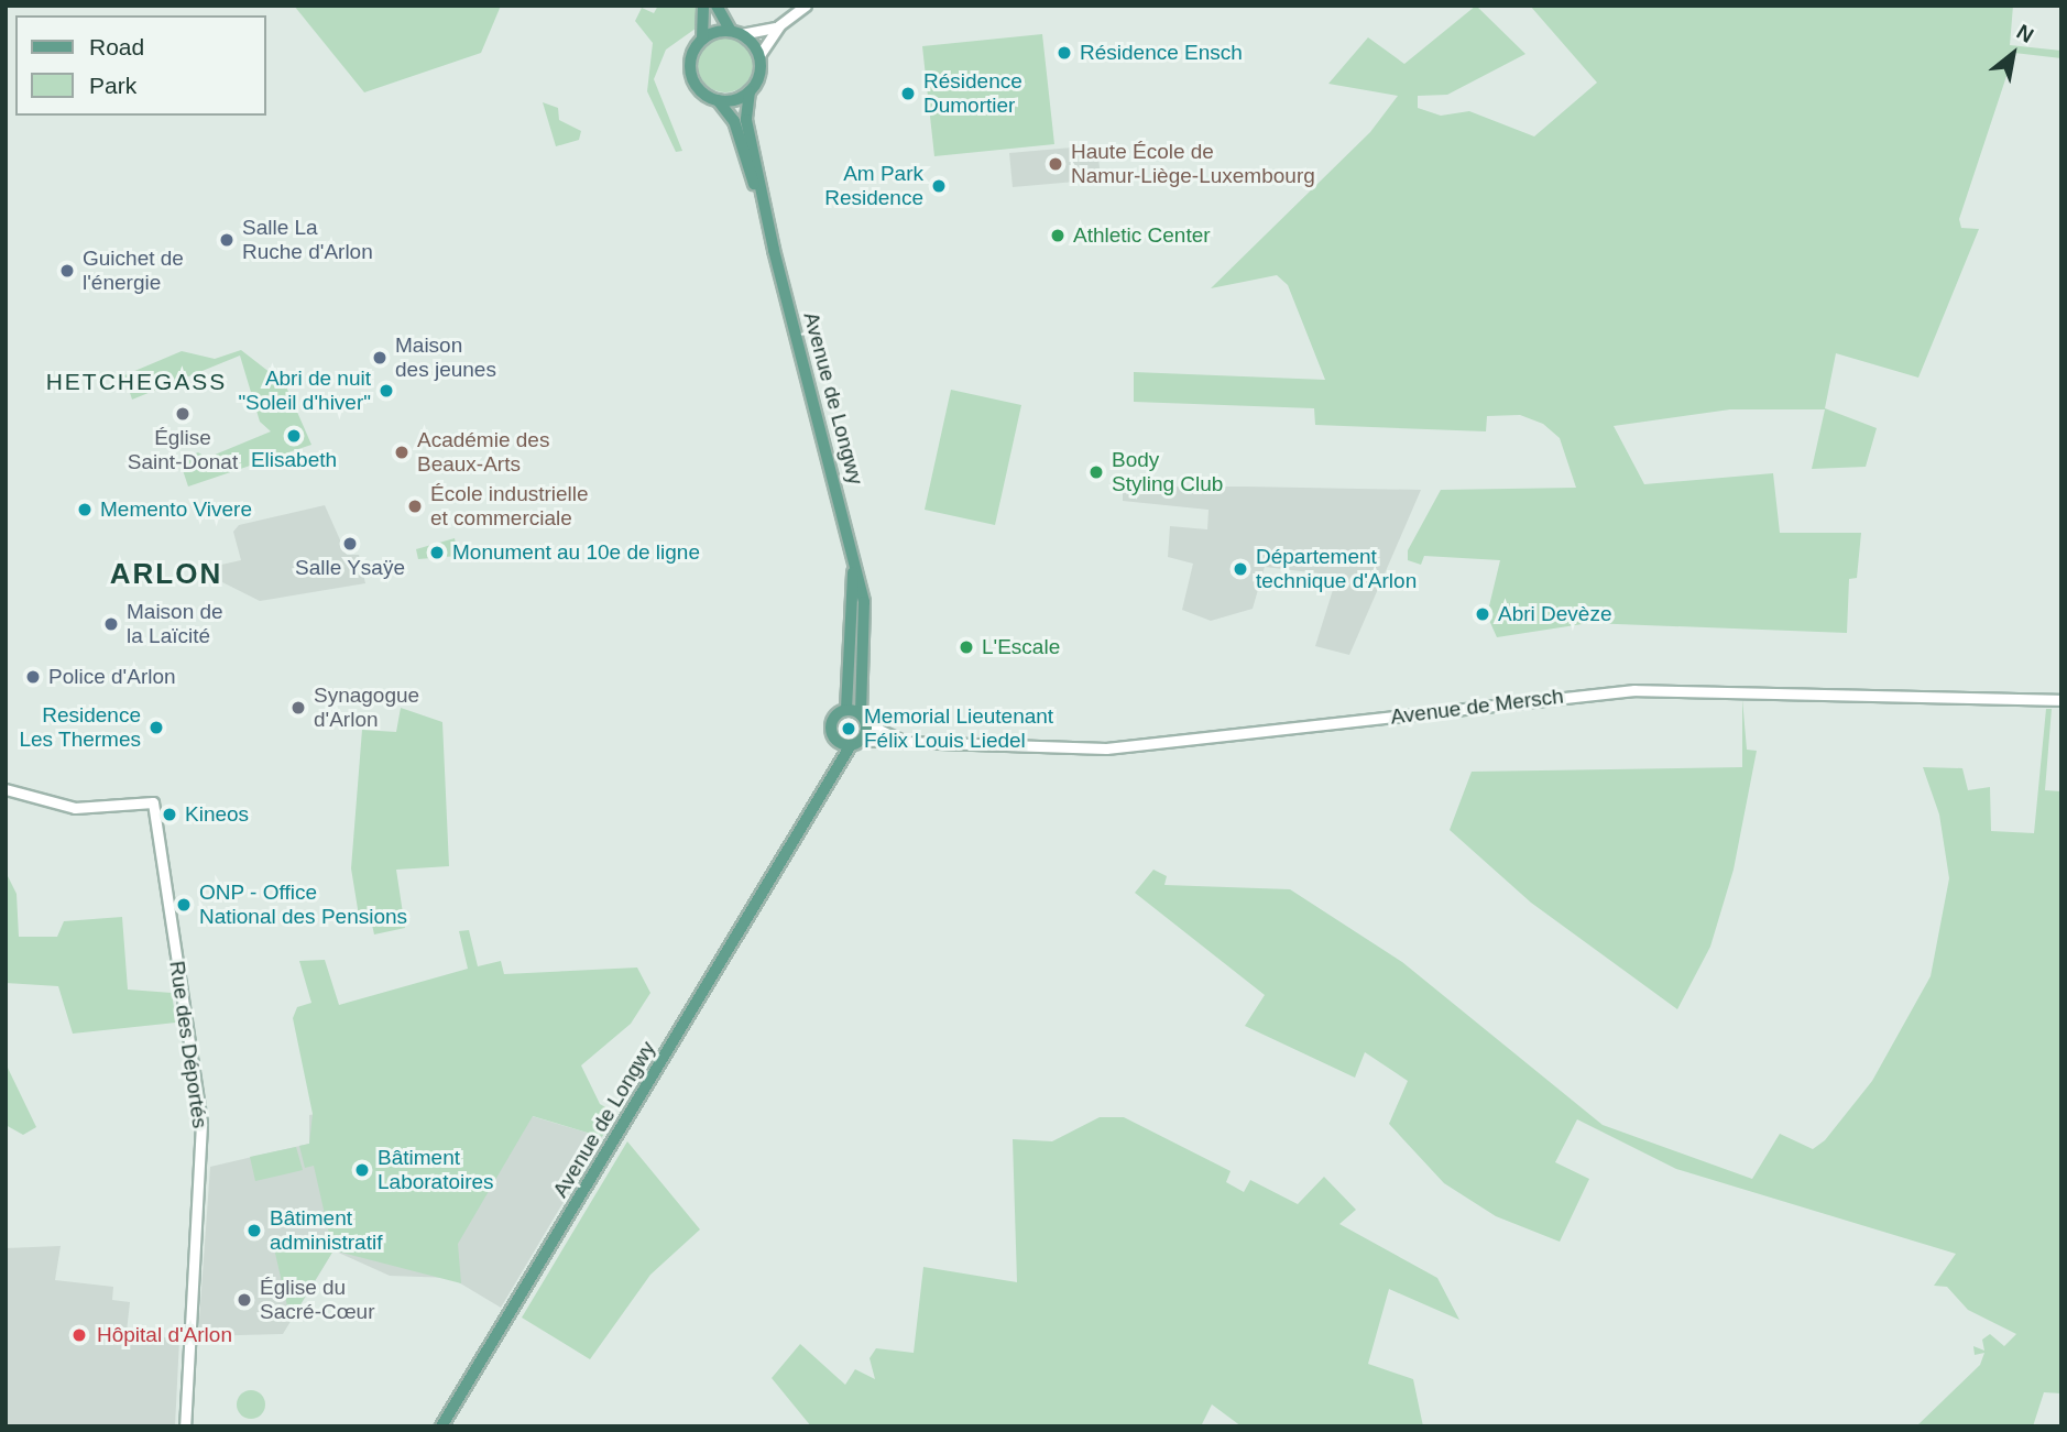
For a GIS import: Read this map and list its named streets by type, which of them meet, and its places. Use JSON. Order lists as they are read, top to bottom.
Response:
{
  "streets": {
    "main road": ["Avenue de Longwy", "Avenue de Mersch", "Rue des Déportés"]
  },
  "crossings": [
    ["Avenue de Longwy", "Avenue de Mersch"]
  ],
  "districts": ["HETCHEGASS", "ARLON"],
  "places": [
    "Résidence Ensch",
    "Résidence Dumortier",
    "Haute École de Namur-Liège-Luxembourg",
    "Am Park Residence",
    "Athletic Center",
    "Salle La Ruche d'Arlon",
    "Guichet de l'énergie",
    "Maison des jeunes",
    "Abri de nuit \"Soleil d'hiver\"",
    "Église Saint-Donat",
    "Elisabeth",
    "Académie des Beaux-Arts",
    "Body Styling Club",
    "École industrielle et commerciale",
    "Memento Vivere",
    "Salle Ysaÿe",
    "Monument au 10e de ligne",
    "Département technique d'Arlon",
    "Abri Devèze",
    "Maison de la Laïcité",
    "L'Escale",
    "Police d'Arlon",
    "Synagogue d'Arlon",
    "Residence Les Thermes",
    "Memorial Lieutenant Félix Louis Liedel",
    "Kineos",
    "ONP - Office National des Pensions",
    "Bâtiment Laboratoires",
    "Bâtiment administratif",
    "Église du Sacré-Cœur",
    "Hôpital d'Arlon"
  ],
  "legend": ["Road", "Park"],
  "north": "top right"
}
